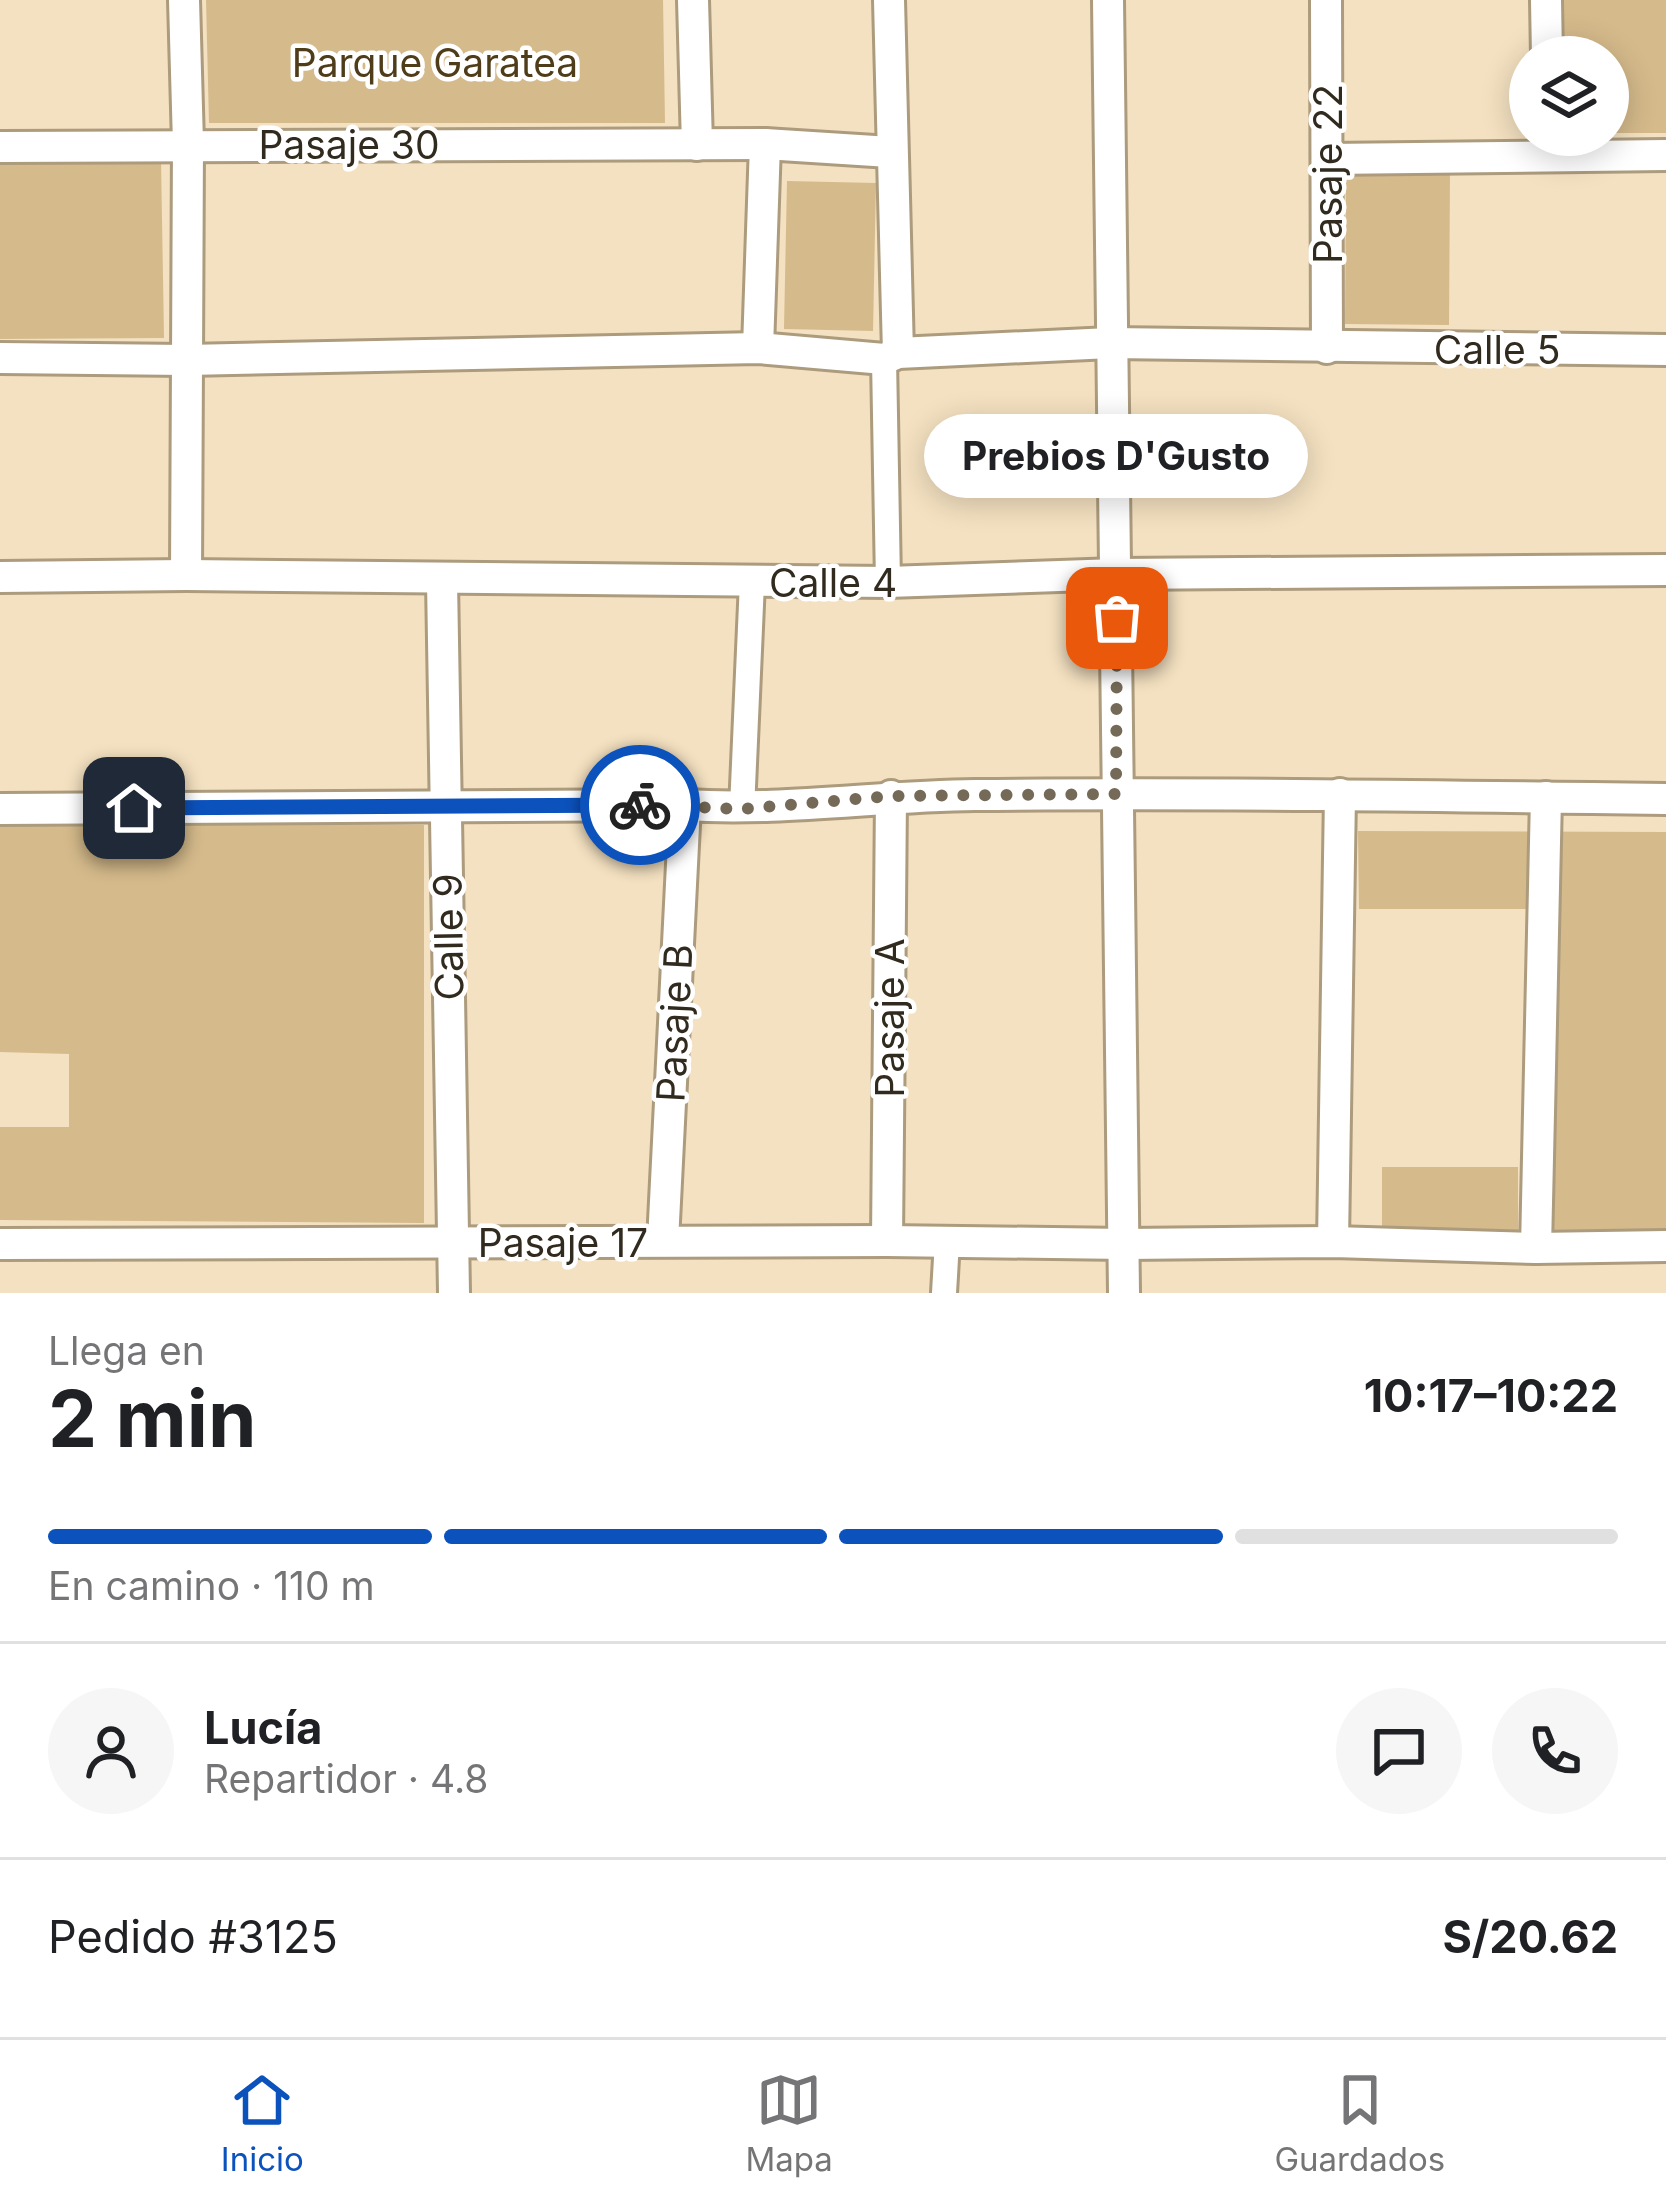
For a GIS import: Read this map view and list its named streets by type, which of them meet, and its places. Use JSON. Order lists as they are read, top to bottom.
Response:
{
  "streets": {
    "street": [
      "Pasaje 30",
      "Pasaje 22",
      "Calle 5",
      "Calle 4",
      "Calle 9",
      "Pasaje A",
      "Pasaje B",
      "Pasaje 17"
    ]
  },
  "crossings": [
    ["Pasaje 22", "Calle 5"],
    ["Calle 4", "Calle 9"],
    ["Calle 9", "Pasaje 17"],
    ["Pasaje A", "Pasaje 17"],
    ["Pasaje B", "Pasaje 17"]
  ],
  "parks": ["Parque Garatea"],
  "places": ["Prebios D'Gusto"],
  "page": {
    "bubble": "Prebios D'Gusto",
    "heading": ["2 min", "Llega en", "10:17–10:22"],
    "panel": [
      "Lucía",
      "Repartidor · 4.8",
      "Pedido #3125",
      "S/20.62"
    ],
    "bar": "En camino · 110 m",
    "tabs": ["Inicio", "Mapa", "Guardados"]
  }
}
